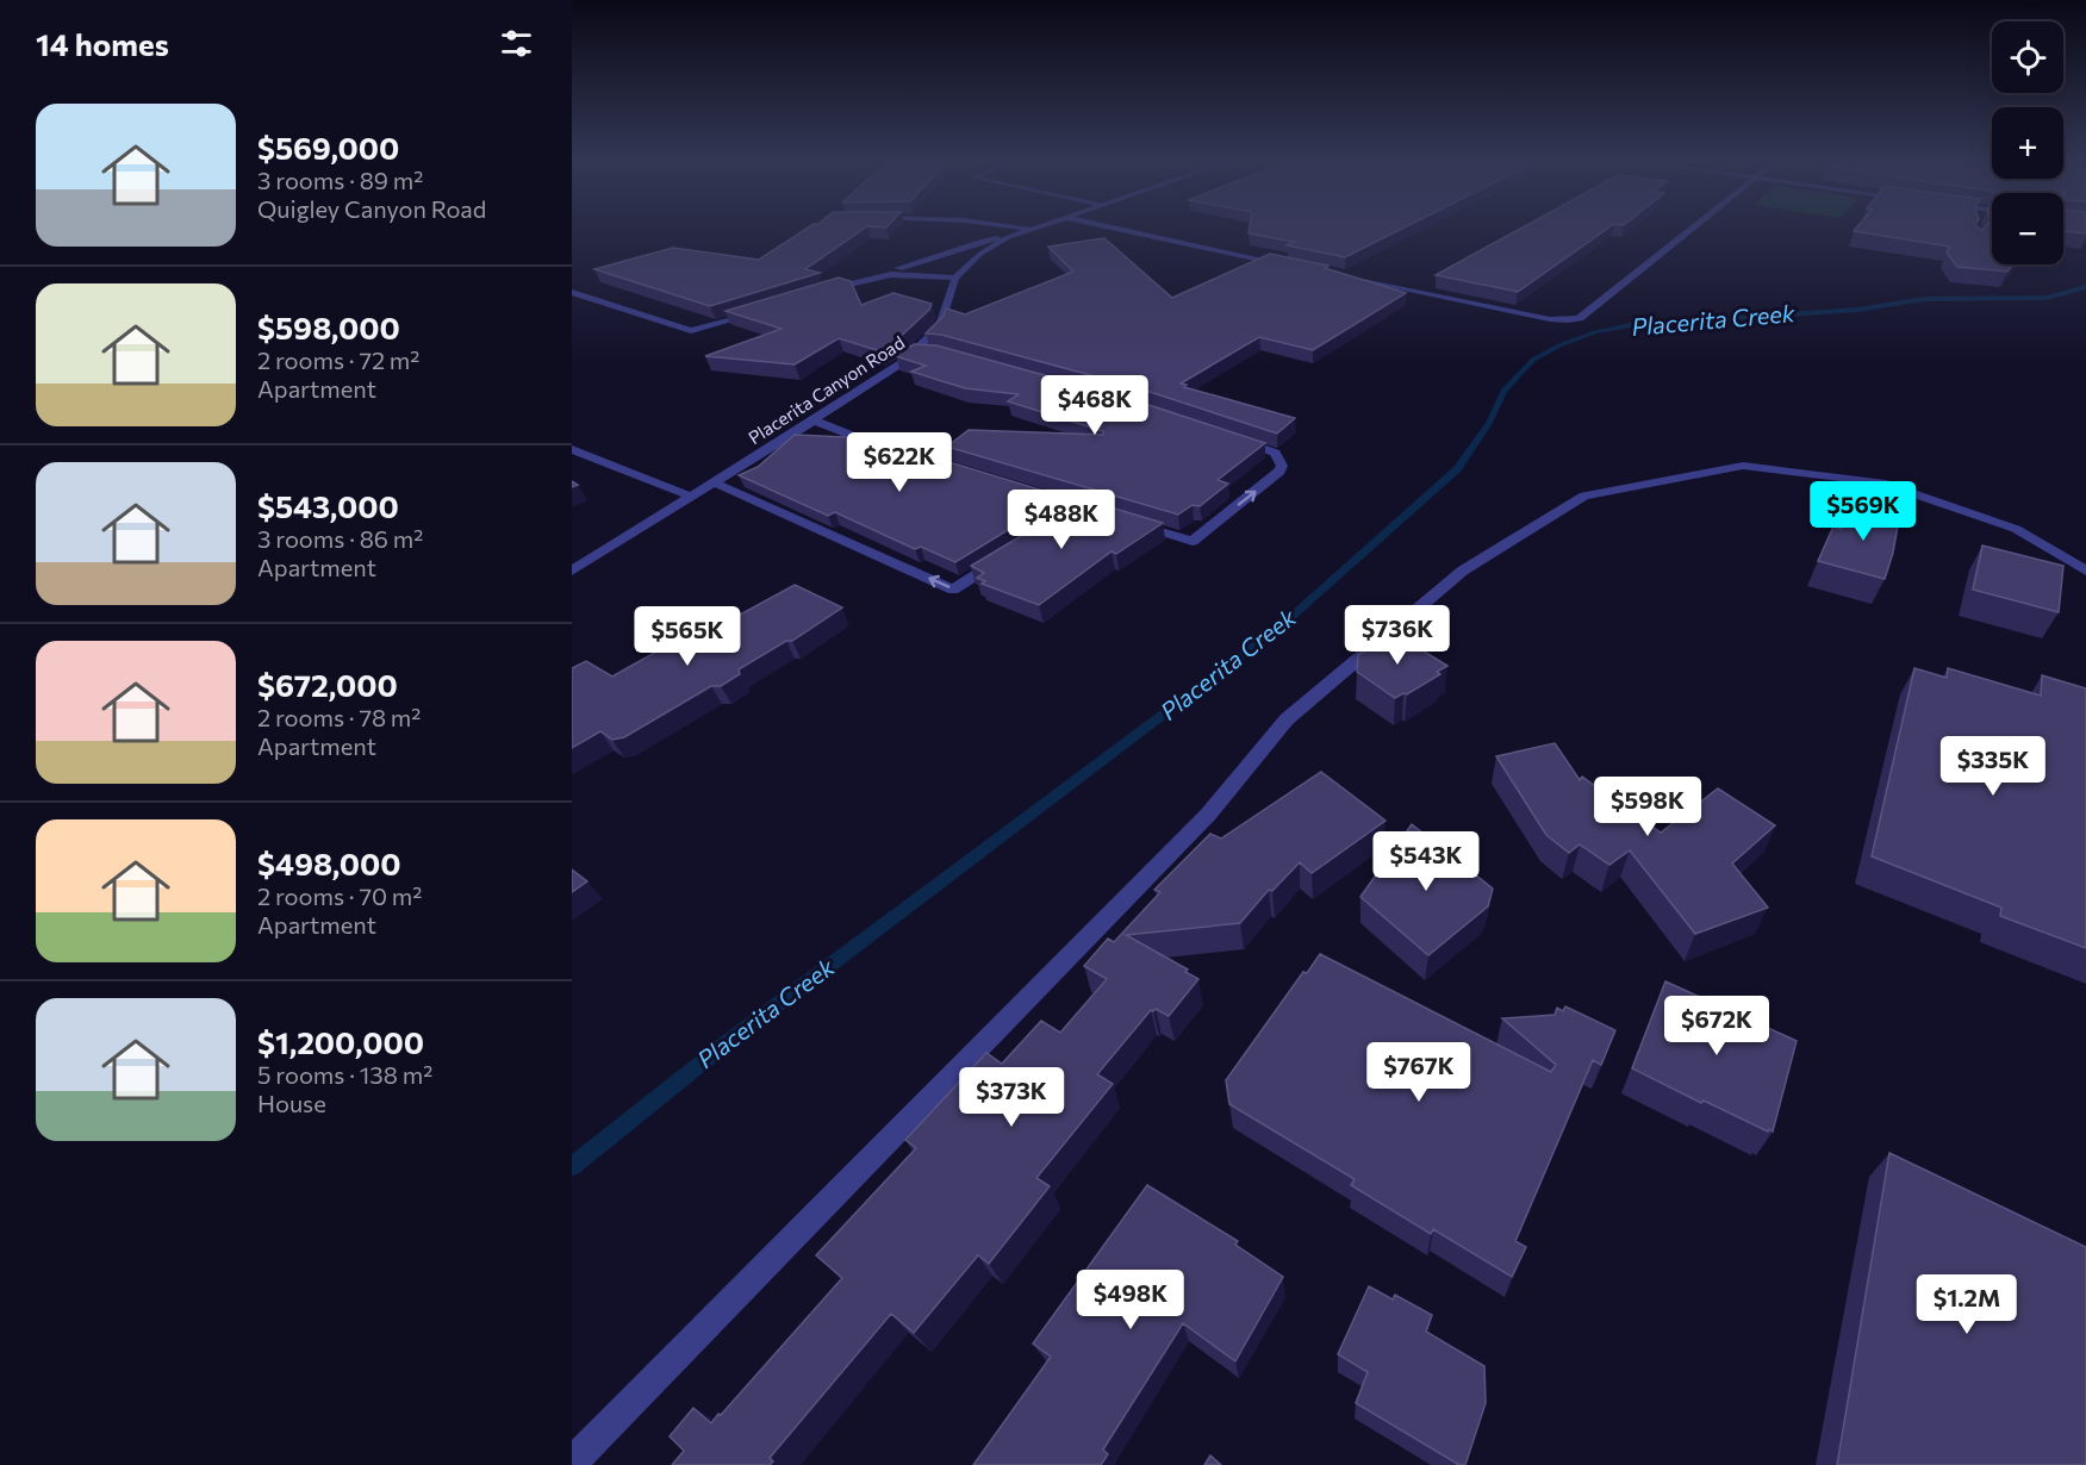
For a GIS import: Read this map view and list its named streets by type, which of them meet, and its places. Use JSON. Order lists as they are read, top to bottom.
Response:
{
  "streets": {
    "street": ["Placerita Canyon Road"]
  },
  "water": ["Placerita Creek"],
  "page": {
    "heading": "14 homes",
    "map_buttons": ["+", "−"],
    "list": [
      {
        "name": "$569,000",
        "note": "3 rooms · 89 m² · Quigley Canyon Road"
      },
      {
        "name": "$598,000",
        "note": "2 rooms · 72 m² · Apartment"
      },
      {
        "name": "$543,000",
        "note": "3 rooms · 86 m² · Apartment"
      },
      {
        "name": "$672,000",
        "note": "2 rooms · 78 m² · Apartment"
      },
      {
        "name": "$498,000",
        "note": "2 rooms · 70 m² · Apartment"
      },
      {
        "name": "$1,200,000",
        "note": "5 rooms · 138 m² · House"
      }
    ],
    "price": [
      "$468K",
      "$622K",
      "$569K",
      "$488K",
      "$736K",
      "$565K",
      "$335K",
      "$598K",
      "$543K",
      "$672K",
      "$767K",
      "$373K",
      "$498K",
      "$1.2M"
    ]
  }
}
